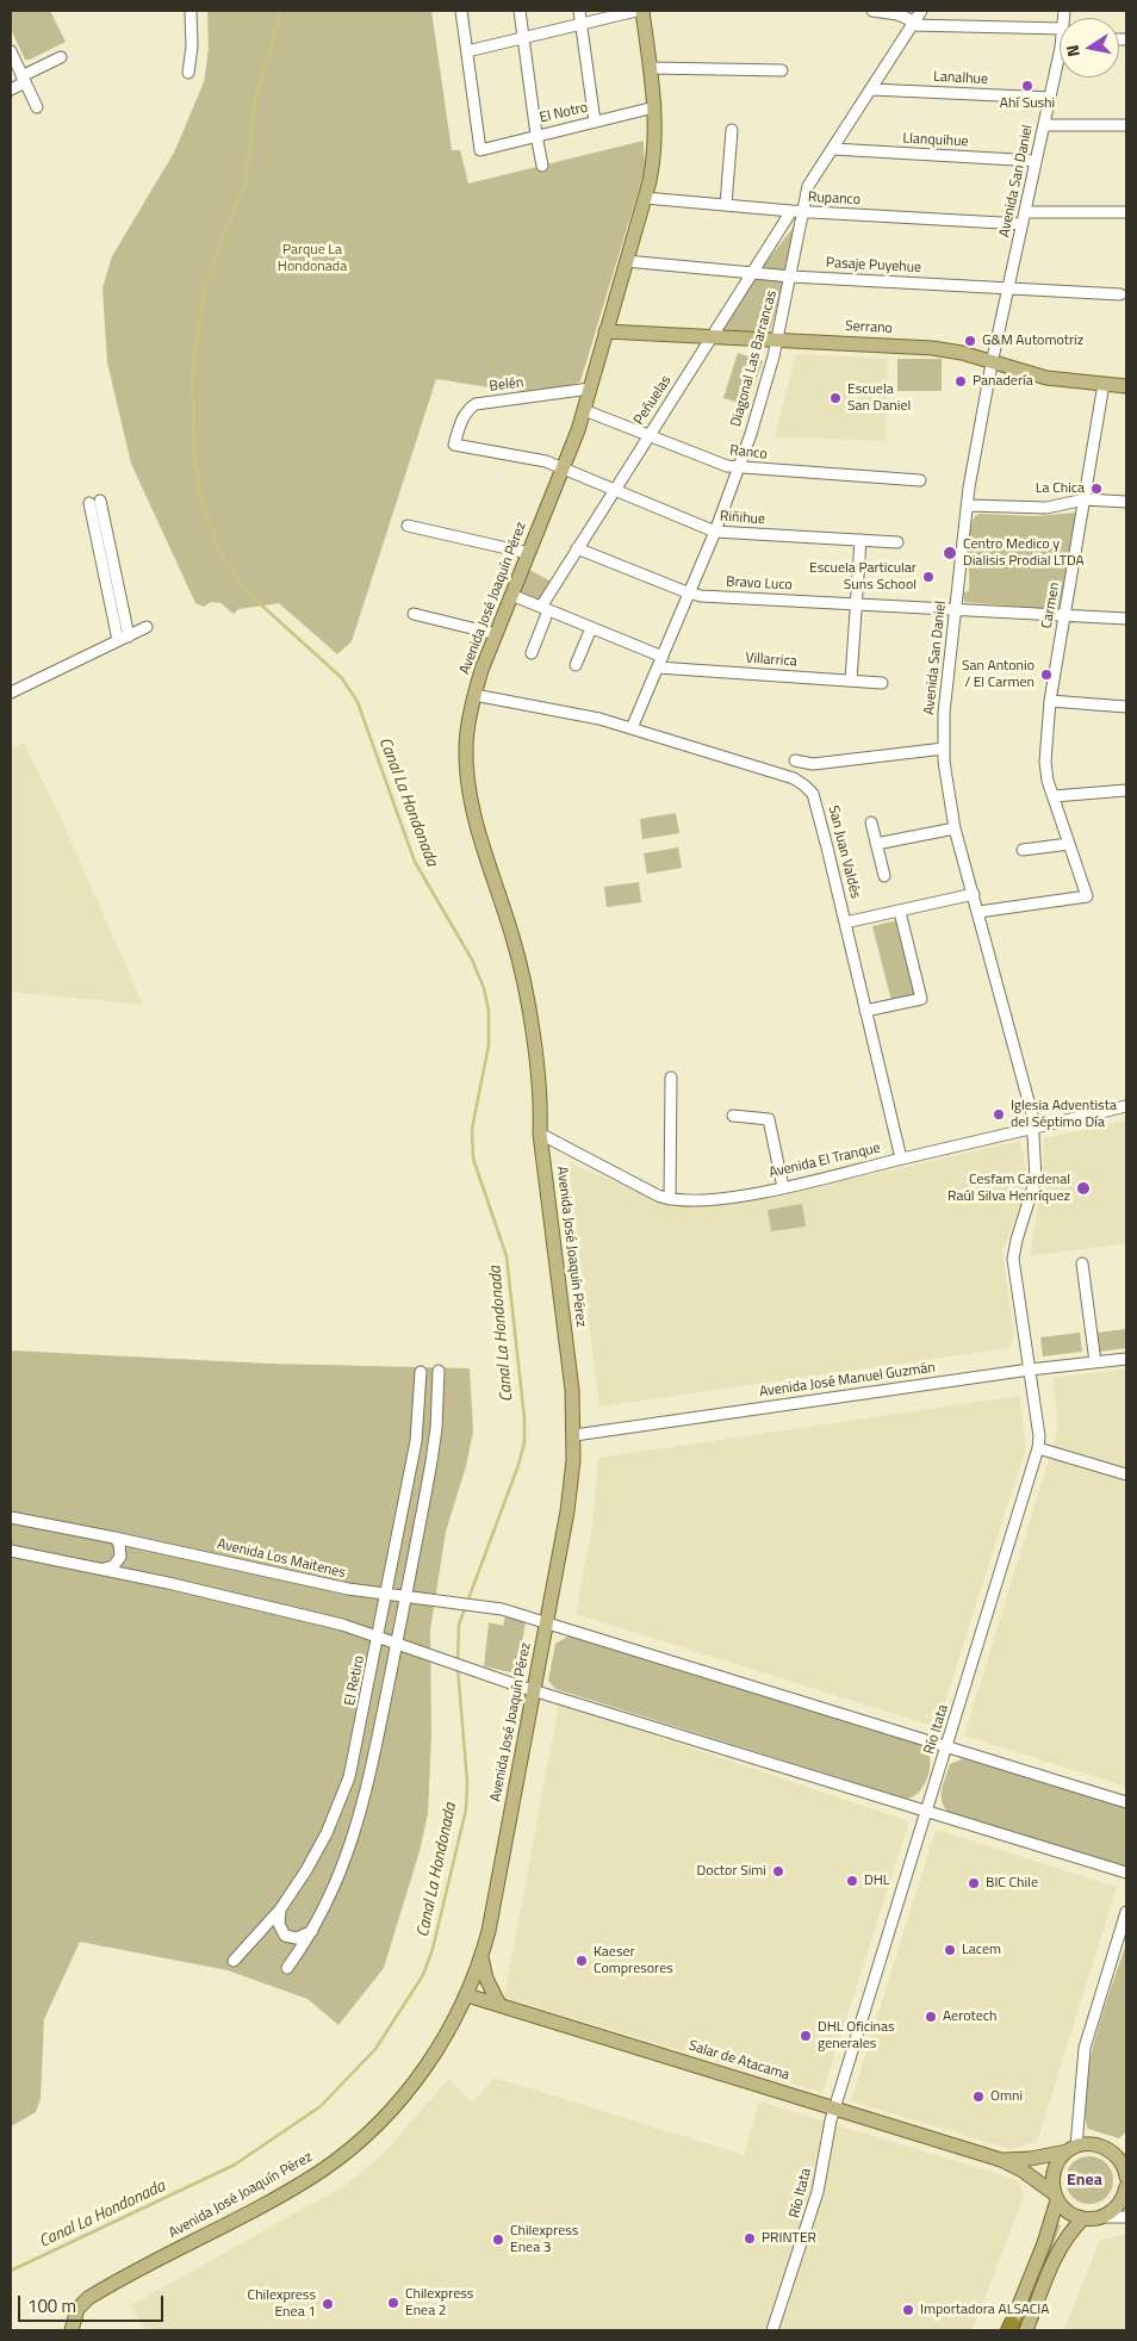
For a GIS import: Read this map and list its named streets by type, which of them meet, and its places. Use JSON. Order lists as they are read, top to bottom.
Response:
{
  "streets": {
    "main road": ["Serrano", "Avenida José Joaquín Pérez", "Salar de Atacama"],
    "street": [
      "Lanalhue",
      "El Notro",
      "Llanquihue",
      "Avenida San Daniel",
      "Rupanco",
      "Pasaje Puyehue",
      "Diagonal Las Barrancas",
      "Belén",
      "Peñuelas",
      "Ranco",
      "Riñihue",
      "Bravo Luco",
      "Carmen",
      "Villarrica",
      "San Juan Valdés",
      "Avenida El Tranque",
      "Avenida José Manuel Guzmán",
      "Avenida Los Maitenes",
      "El Retiro",
      "Río Itata"
    ]
  },
  "crossings": [
    ["Lanalhue", "Avenida San Daniel"],
    ["Lanalhue", "Diagonal Las Barrancas"],
    ["El Notro", "Avenida José Joaquín Pérez"],
    ["Llanquihue", "Avenida San Daniel"],
    ["Llanquihue", "Diagonal Las Barrancas"],
    ["Avenida San Daniel", "Rupanco"],
    ["Avenida San Daniel", "Pasaje Puyehue"],
    ["Avenida San Daniel", "Serrano"],
    ["Avenida San Daniel", "Bravo Luco"],
    ["Avenida San Daniel", "Carmen"],
    ["Avenida San Daniel", "Avenida El Tranque"],
    ["Avenida San Daniel", "Río Itata"],
    ["Rupanco", "Diagonal Las Barrancas"],
    ["Rupanco", "Peñuelas"],
    ["Rupanco", "Avenida José Joaquín Pérez"],
    ["Pasaje Puyehue", "Diagonal Las Barrancas"],
    ["Pasaje Puyehue", "Peñuelas"],
    ["Pasaje Puyehue", "Avenida José Joaquín Pérez"],
    ["Serrano", "Diagonal Las Barrancas"],
    ["Serrano", "Peñuelas"],
    ["Serrano", "Avenida José Joaquín Pérez"],
    ["Serrano", "Carmen"],
    ["Diagonal Las Barrancas", "Ranco"],
    ["Diagonal Las Barrancas", "Riñihue"],
    ["Diagonal Las Barrancas", "Bravo Luco"],
    ["Diagonal Las Barrancas", "Villarrica"],
    ["Diagonal Las Barrancas", "San Juan Valdés"],
    ["Belén", "Riñihue"],
    ["Belén", "Avenida José Joaquín Pérez"],
    ["Peñuelas", "Ranco"],
    ["Peñuelas", "Riñihue"],
    ["Peñuelas", "Bravo Luco"],
    ["Peñuelas", "Villarrica"],
    ["Ranco", "Avenida José Joaquín Pérez"],
    ["Riñihue", "Avenida José Joaquín Pérez"],
    ["Bravo Luco", "Carmen"],
    ["Avenida José Joaquín Pérez", "Villarrica"],
    ["Avenida José Joaquín Pérez", "San Juan Valdés"],
    ["Avenida José Joaquín Pérez", "Avenida El Tranque"],
    ["Avenida José Joaquín Pérez", "Avenida José Manuel Guzmán"],
    ["Avenida José Joaquín Pérez", "Avenida Los Maitenes"],
    ["Avenida José Joaquín Pérez", "Salar de Atacama"],
    ["San Juan Valdés", "Avenida El Tranque"],
    ["Avenida El Tranque", "Río Itata"],
    ["Avenida José Manuel Guzmán", "Río Itata"],
    ["Avenida Los Maitenes", "El Retiro"],
    ["Avenida Los Maitenes", "Río Itata"],
    ["Río Itata", "Salar de Atacama"]
  ],
  "districts": ["Enea"],
  "water": ["Canal La Hondonada"],
  "parks": ["Parque La Hondonada"],
  "places": [
    "Ahí Sushi",
    "G&M Automotriz",
    "Panadería",
    "Escuela San Daniel",
    "La Chica",
    "Centro Medico y Dialisis Prodial LTDA",
    "Escuela Particular Suns School",
    "San Antonio / El Carmen",
    "Iglesia Adventista del Séptimo Día",
    "Cesfam Cardenal Raúl Silva Henríquez",
    "Doctor Simi",
    "DHL",
    "BIC Chile",
    "Lacem",
    "Kaeser Compresores",
    "Aerotech",
    "DHL Oficinas generales",
    "Omni",
    "PRINTER",
    "Chilexpress Enea 3",
    "Chilexpress Enea 2",
    "Chilexpress Enea 1",
    "Importadora ALSACIA"
  ],
  "scale_bar": "100 m",
  "north": "left"
}
